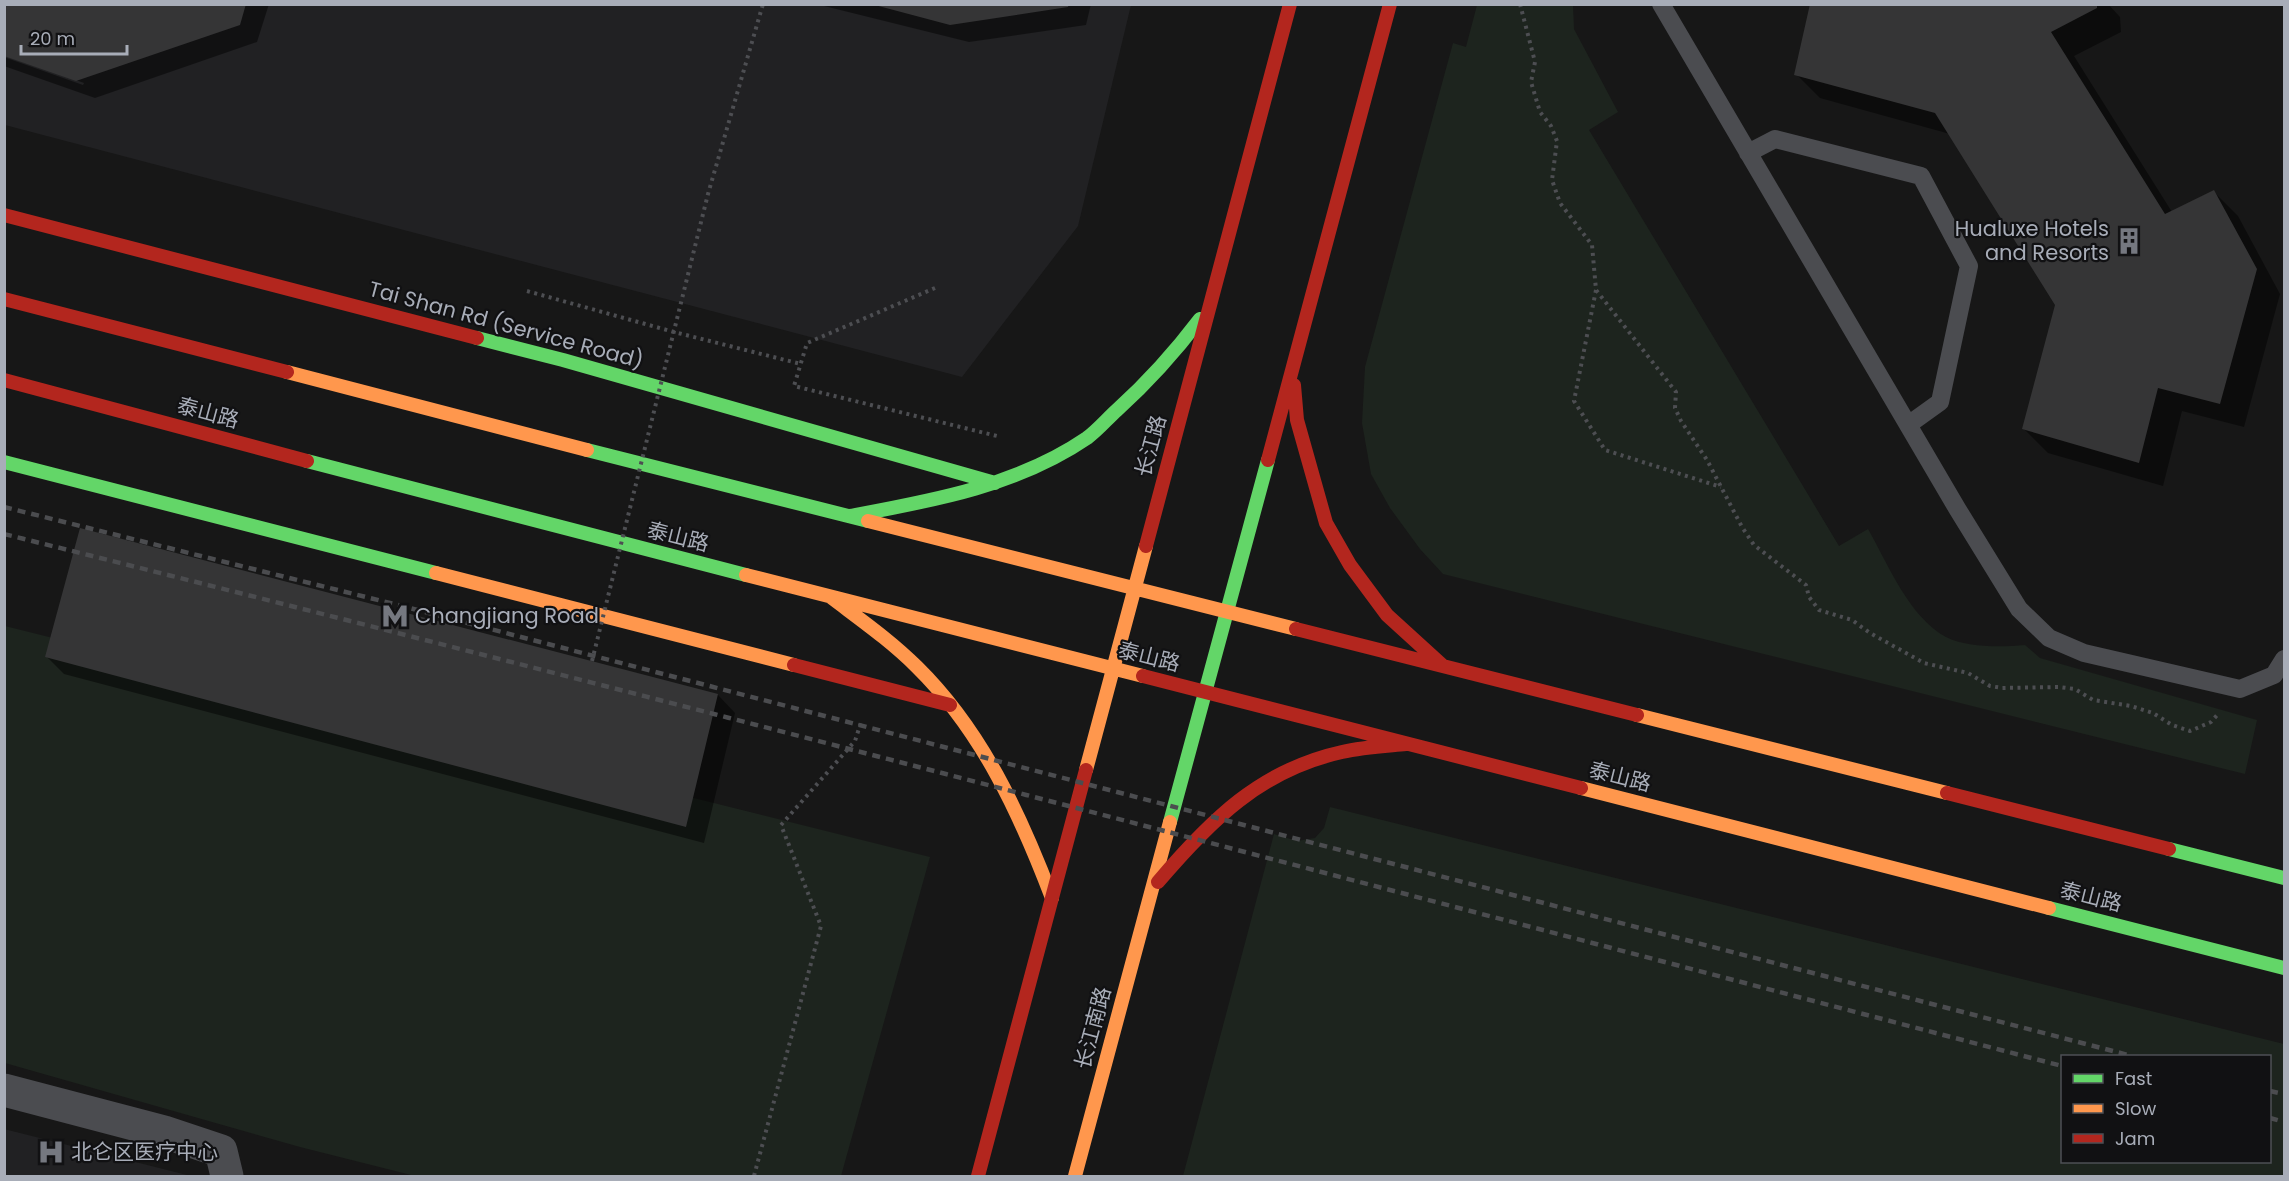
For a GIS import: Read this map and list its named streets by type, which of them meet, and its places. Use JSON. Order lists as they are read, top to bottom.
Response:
{
  "streets": {
    "main road": [
      "Tai Shan Rd (Service Road)",
      "泰山路",
      "长江路",
      "长江南路"
    ]
  },
  "crossings": [
    ["泰山路", "长江路"]
  ],
  "places": {
    "building": ["Hualuxe Hotels and Resorts"],
    "metro station": ["Changjiang Road"],
    "hospital": ["北仑区医疗中心"]
  },
  "legend": ["Fast", "Slow", "Jam"],
  "scale_bar": "20 m"
}
